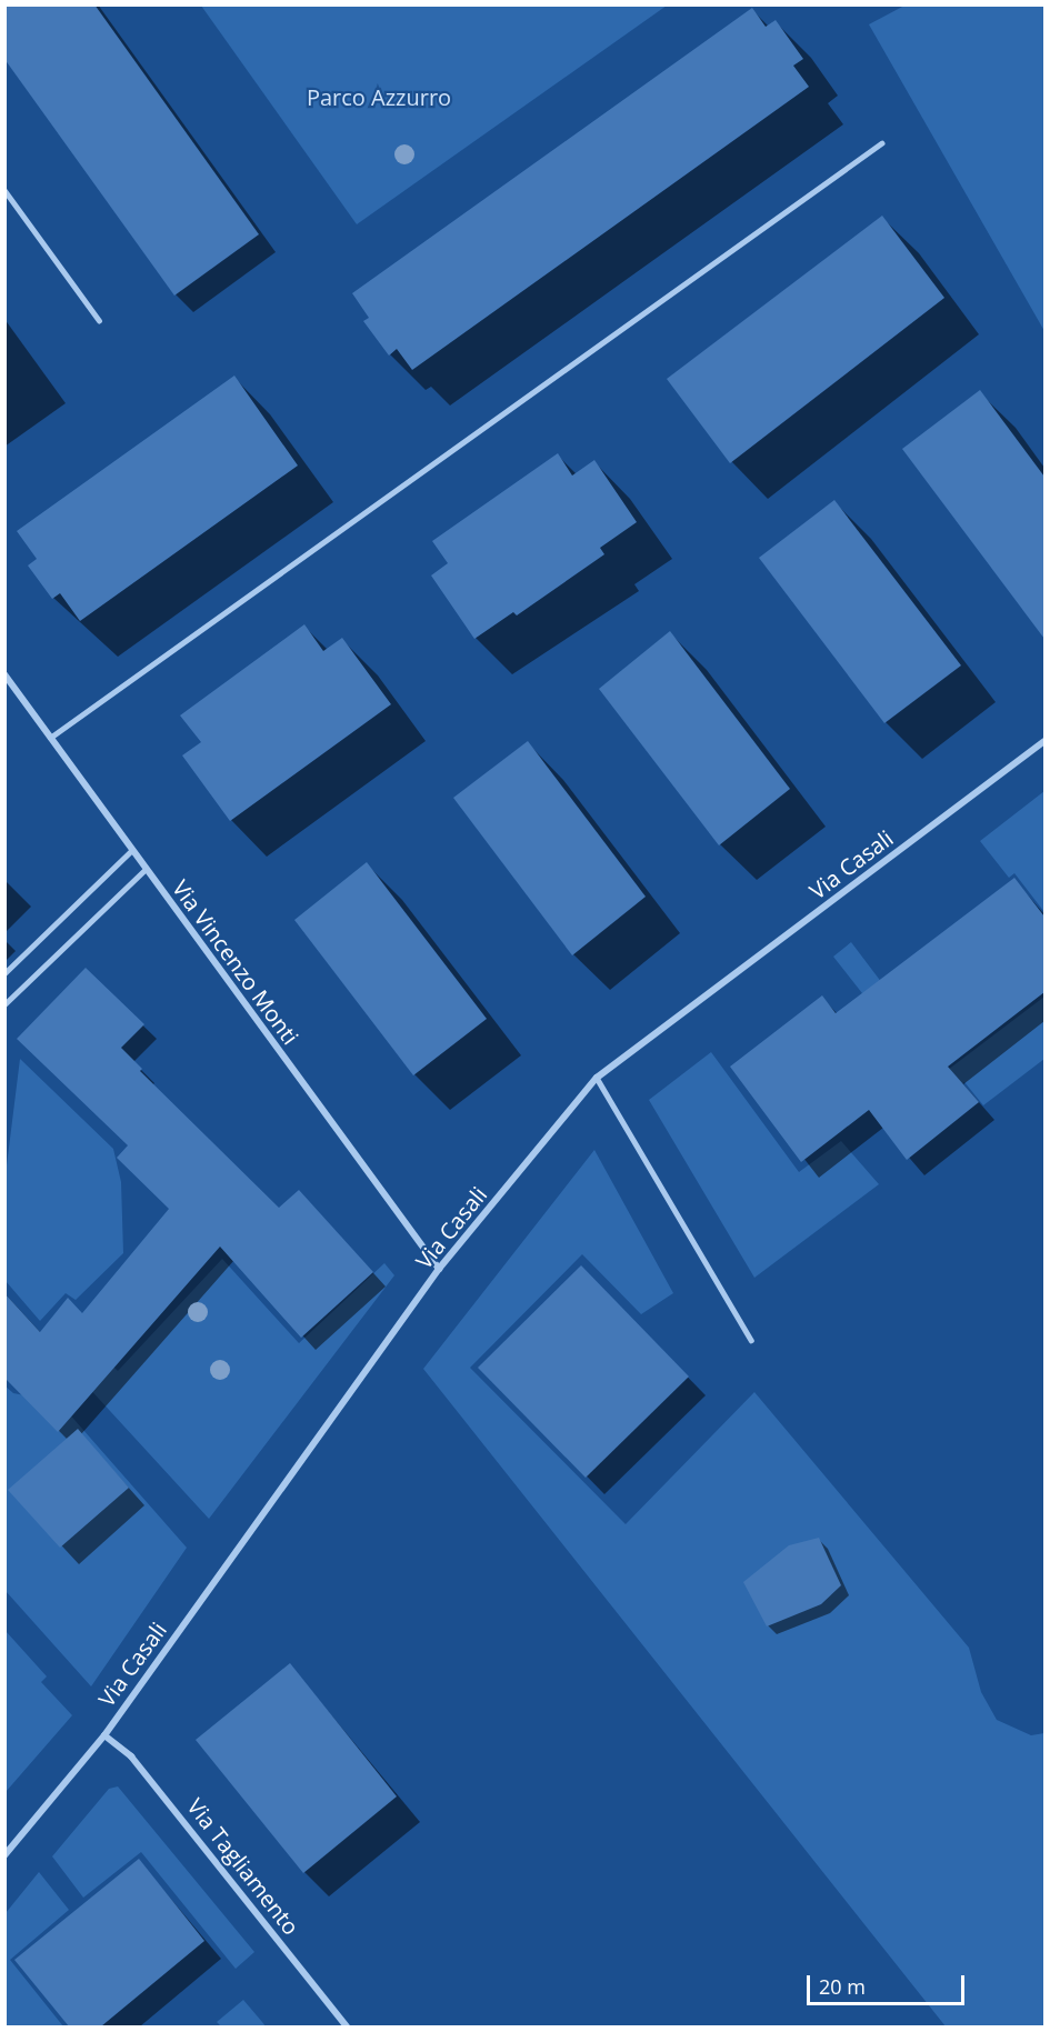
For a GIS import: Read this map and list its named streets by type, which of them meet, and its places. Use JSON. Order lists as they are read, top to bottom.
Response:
{
  "streets": {
    "street": ["Via Casali", "Via Vincenzo Monti", "Via Tagliamento"]
  },
  "crossings": [
    ["Via Casali", "Via Vincenzo Monti"],
    ["Via Casali", "Via Tagliamento"]
  ],
  "parks": ["Parco Azzurro"],
  "scale_bar": "20 m"
}
